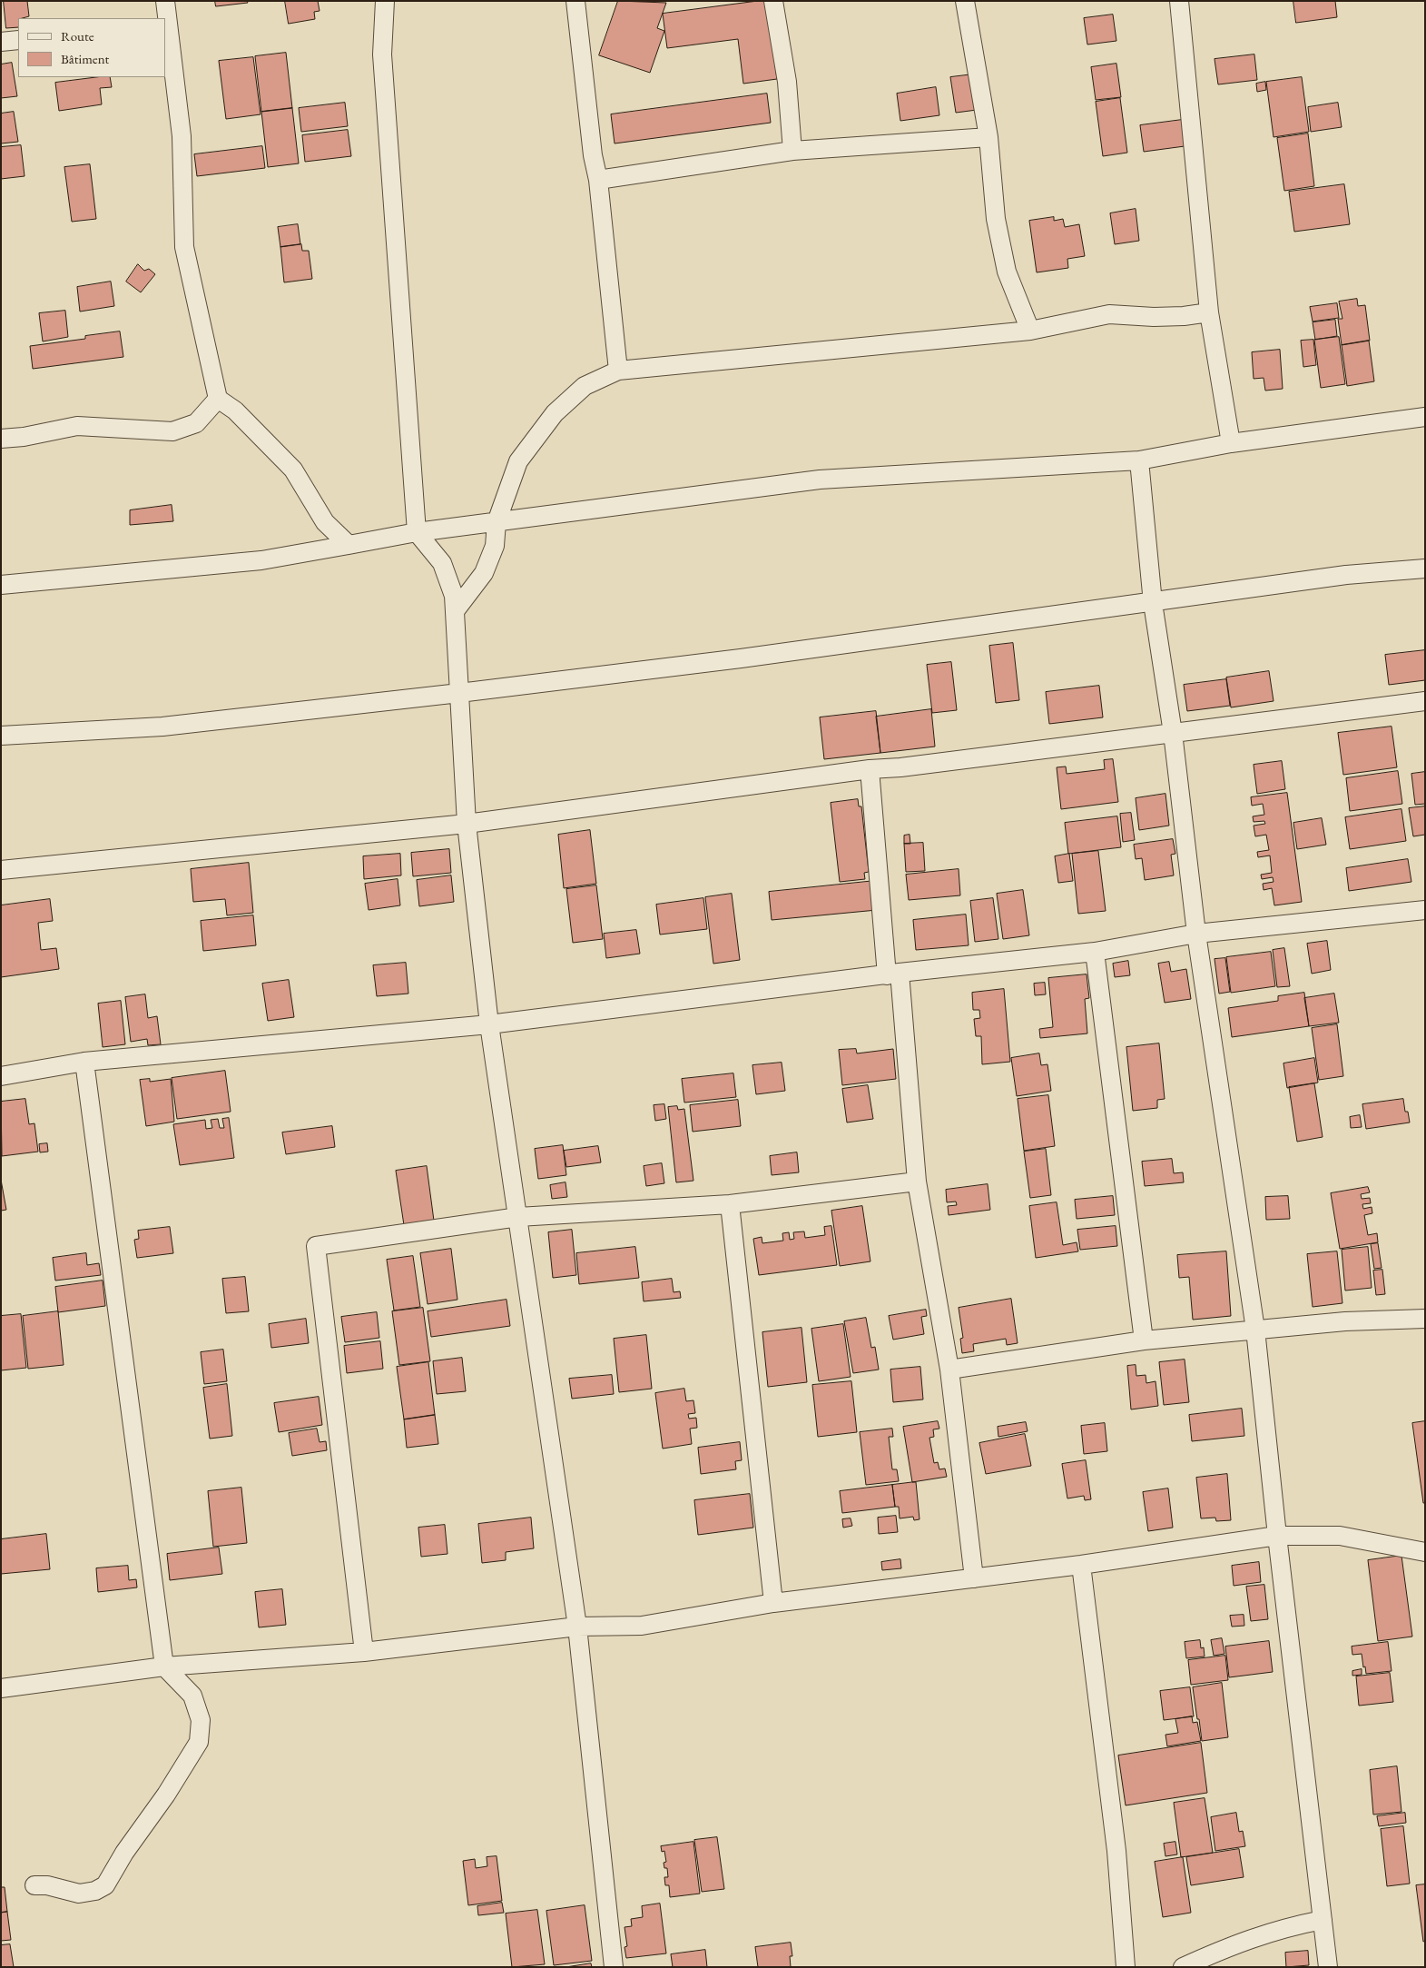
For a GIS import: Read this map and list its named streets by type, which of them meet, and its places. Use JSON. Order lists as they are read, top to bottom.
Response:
{
  "legend": ["Route", "Bâtiment"]
}
